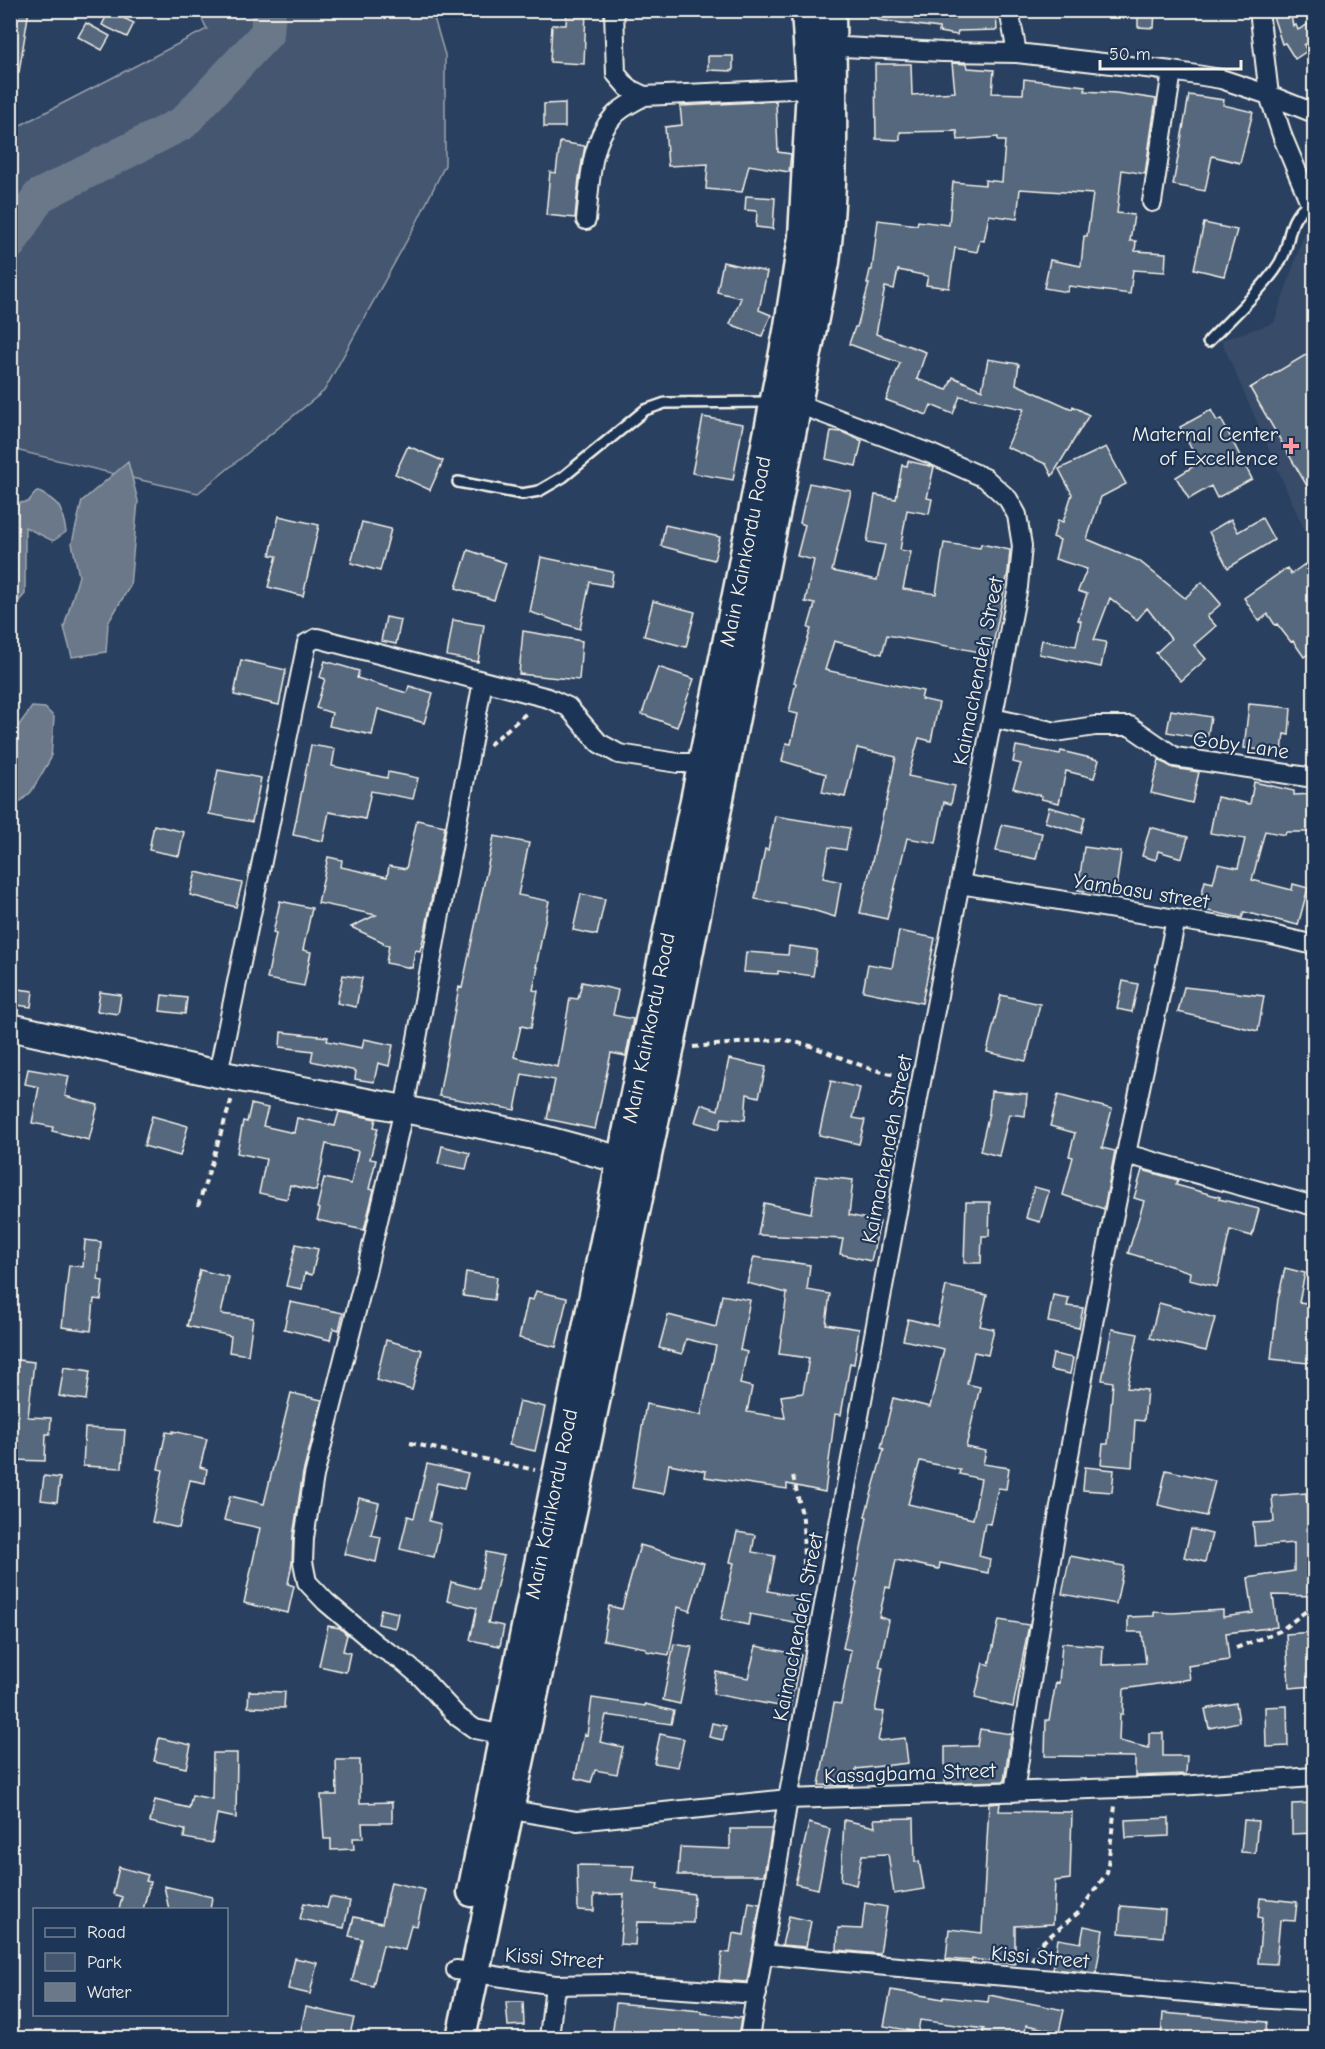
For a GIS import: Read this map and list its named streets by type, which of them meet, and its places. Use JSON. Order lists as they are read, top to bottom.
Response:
{
  "streets": {
    "main road": ["Main Kainkordu Road"],
    "street": [
      "Kaimachendeh Street",
      "Goby Lane",
      "Yambasu street",
      "Kassagbama Street",
      "Kissi Street"
    ]
  },
  "crossings": [
    ["Main Kainkordu Road", "Kassagbama Street"],
    ["Kaimachendeh Street", "Goby Lane"],
    ["Kaimachendeh Street", "Yambasu street"],
    ["Kaimachendeh Street", "Kassagbama Street"],
    ["Kaimachendeh Street", "Kissi Street"]
  ],
  "places": {
    "health": ["Maternal Center of Excellence"]
  },
  "legend": ["Road", "Park", "Water"],
  "scale_bar": "50 m"
}
